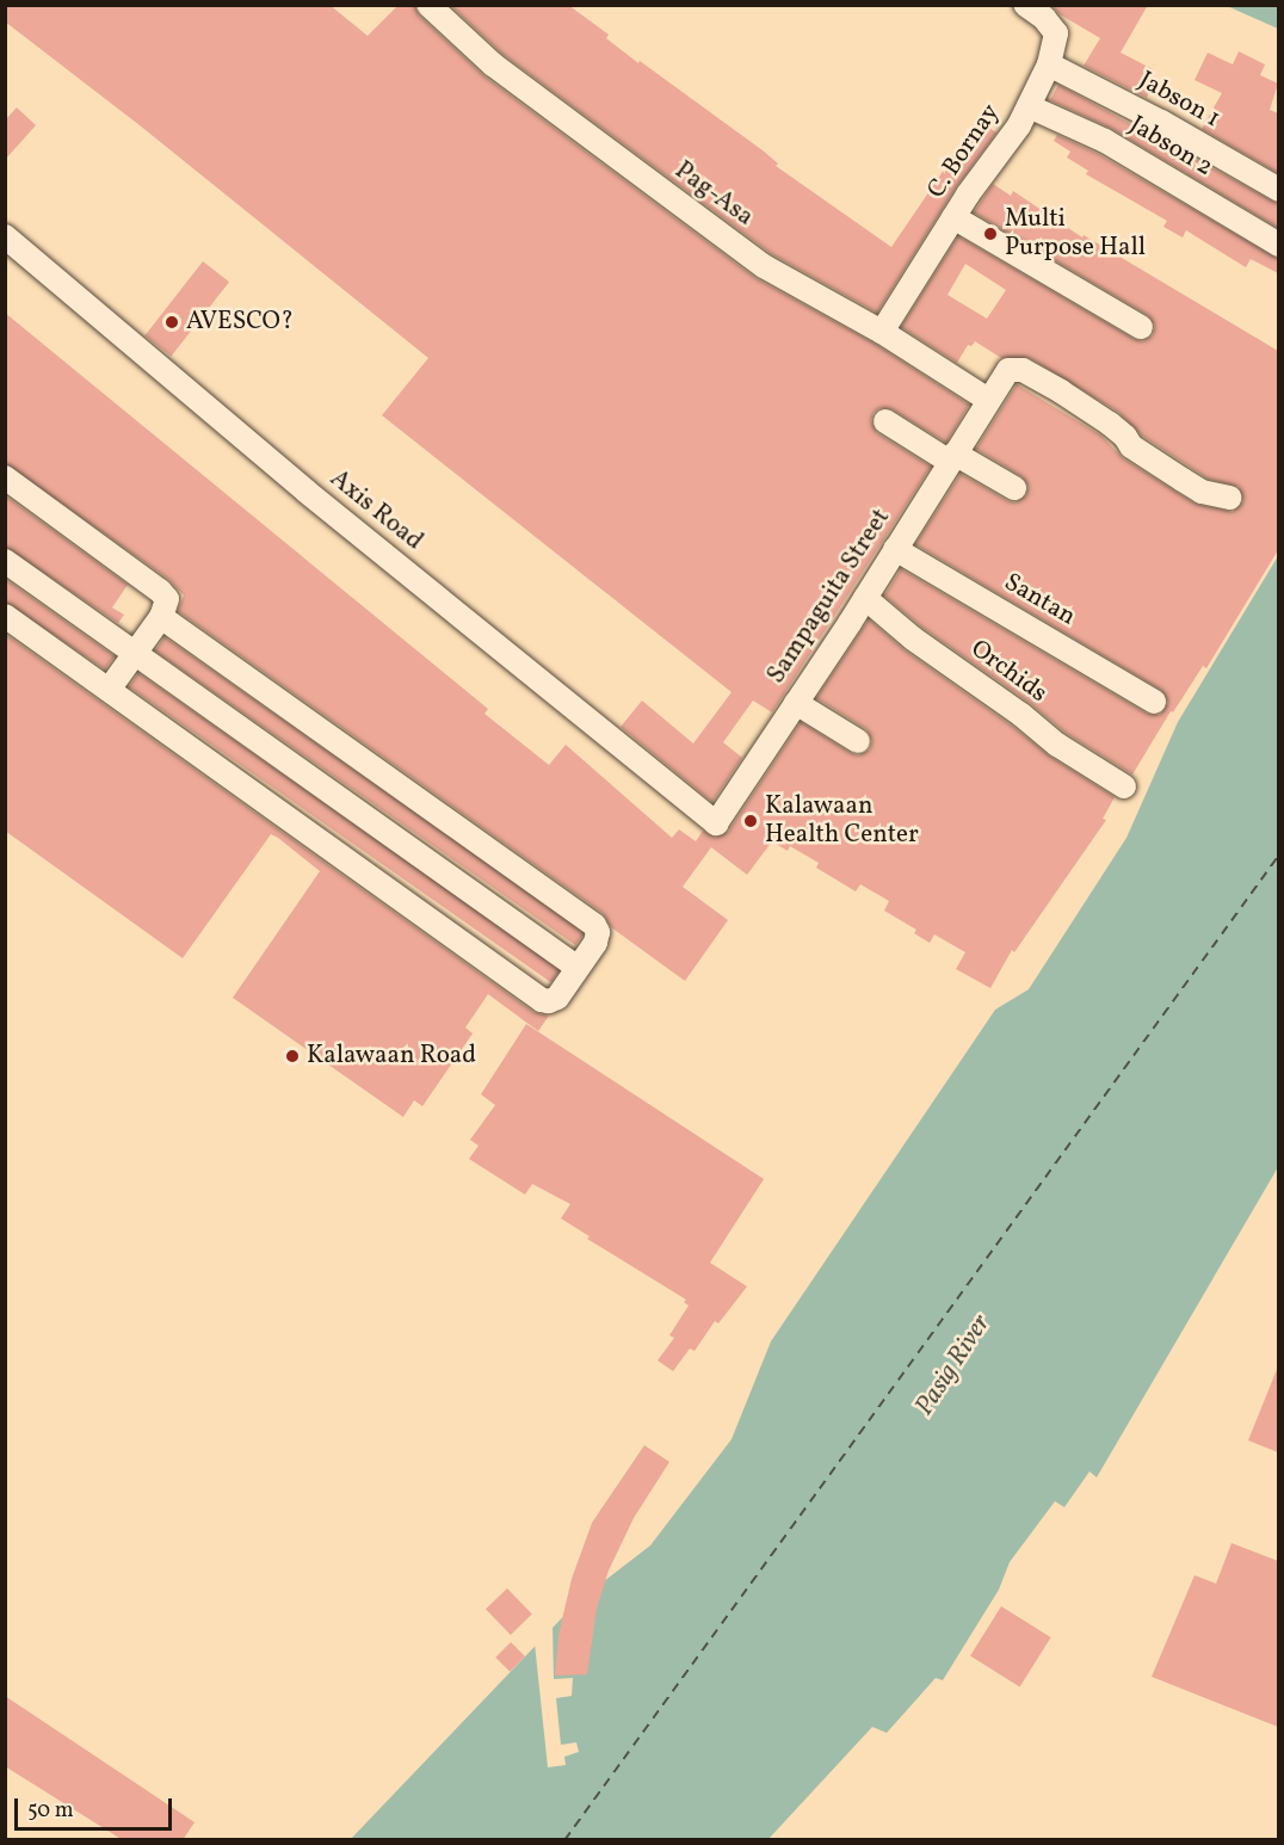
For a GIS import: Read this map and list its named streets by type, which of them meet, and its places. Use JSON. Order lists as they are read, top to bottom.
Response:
{
  "streets": {
    "street": [
      "Jabson 1",
      "Jabson 2",
      "C. Bornay",
      "Pag-Asa",
      "Axis Road",
      "Sampaguita Street",
      "Santan",
      "Orchids"
    ]
  },
  "crossings": [
    ["Jabson 1", "C. Bornay"],
    ["Jabson 2", "C. Bornay"],
    ["C. Bornay", "Pag-Asa"],
    ["Pag-Asa", "Sampaguita Street"],
    ["Axis Road", "Sampaguita Street"],
    ["Sampaguita Street", "Santan"],
    ["Sampaguita Street", "Orchids"]
  ],
  "water": ["Pasig River"],
  "places": [
    "Multi Purpose Hall",
    "AVESCO?",
    "Kalawaan Health Center",
    "Kalawaan Road"
  ],
  "scale_bar": "50 m"
}
